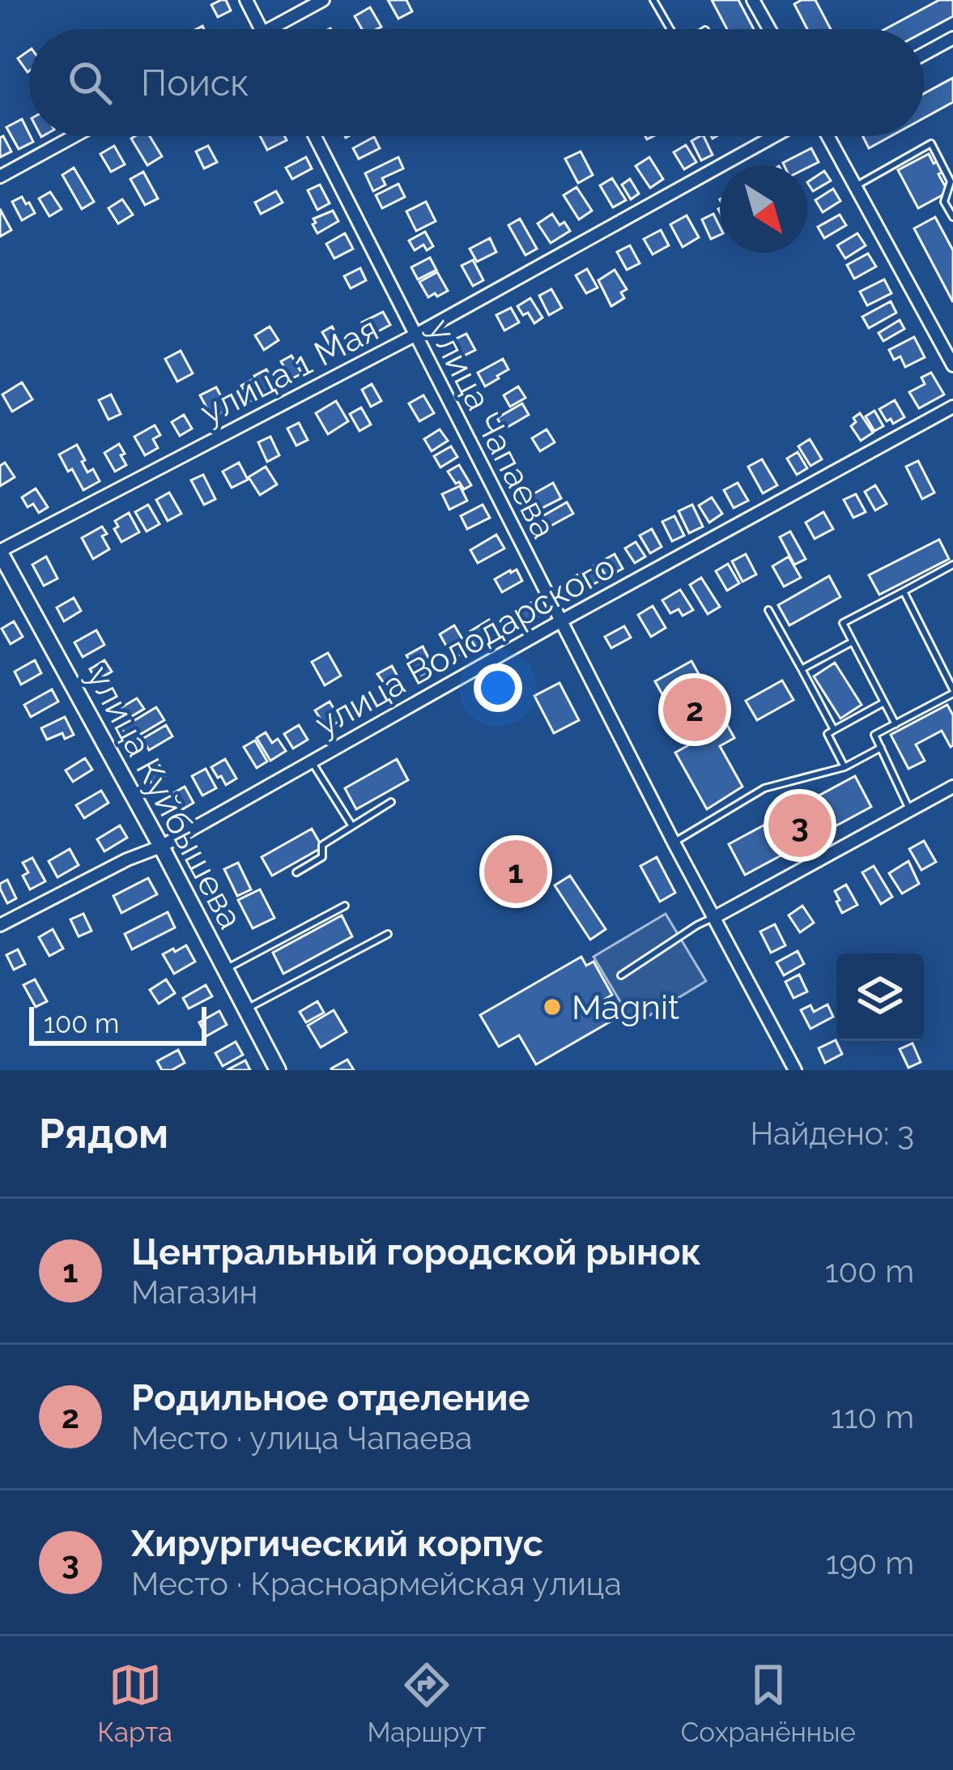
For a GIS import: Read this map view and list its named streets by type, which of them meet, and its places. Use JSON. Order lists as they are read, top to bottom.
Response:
{
  "streets": {
    "street": [
      "улица 1 Мая",
      "улица Чапаева",
      "улица Володарского",
      "улица Куйбышева"
    ]
  },
  "crossings": [
    ["улица 1 Мая", "улица Чапаева"],
    ["улица 1 Мая", "улица Куйбышева"],
    ["улица Чапаева", "улица Володарского"],
    ["улица Володарского", "улица Куйбышева"]
  ],
  "places": ["Magnit"],
  "scale_bar": "100 m",
  "north": "bottom right",
  "page": {
    "search": "Поиск",
    "pins": ["2", "3", "1"],
    "scale": "100 m",
    "heading": ["Рядом", "Найдено: 3"],
    "list": [
      {
        "mark": "1",
        "name": "Центральный городской рынок",
        "note": "Магазин",
        "value": "100 m"
      },
      {
        "mark": "2",
        "name": "Родильное отделение",
        "note": "Место · улица Чапаева",
        "value": "110 m"
      },
      {
        "mark": "3",
        "name": "Хирургический корпус",
        "note": "Место · Красноармейская улица",
        "value": "190 m"
      }
    ],
    "nav": ["Карта", "Маршрут", "Сохранённые"]
  }
}
